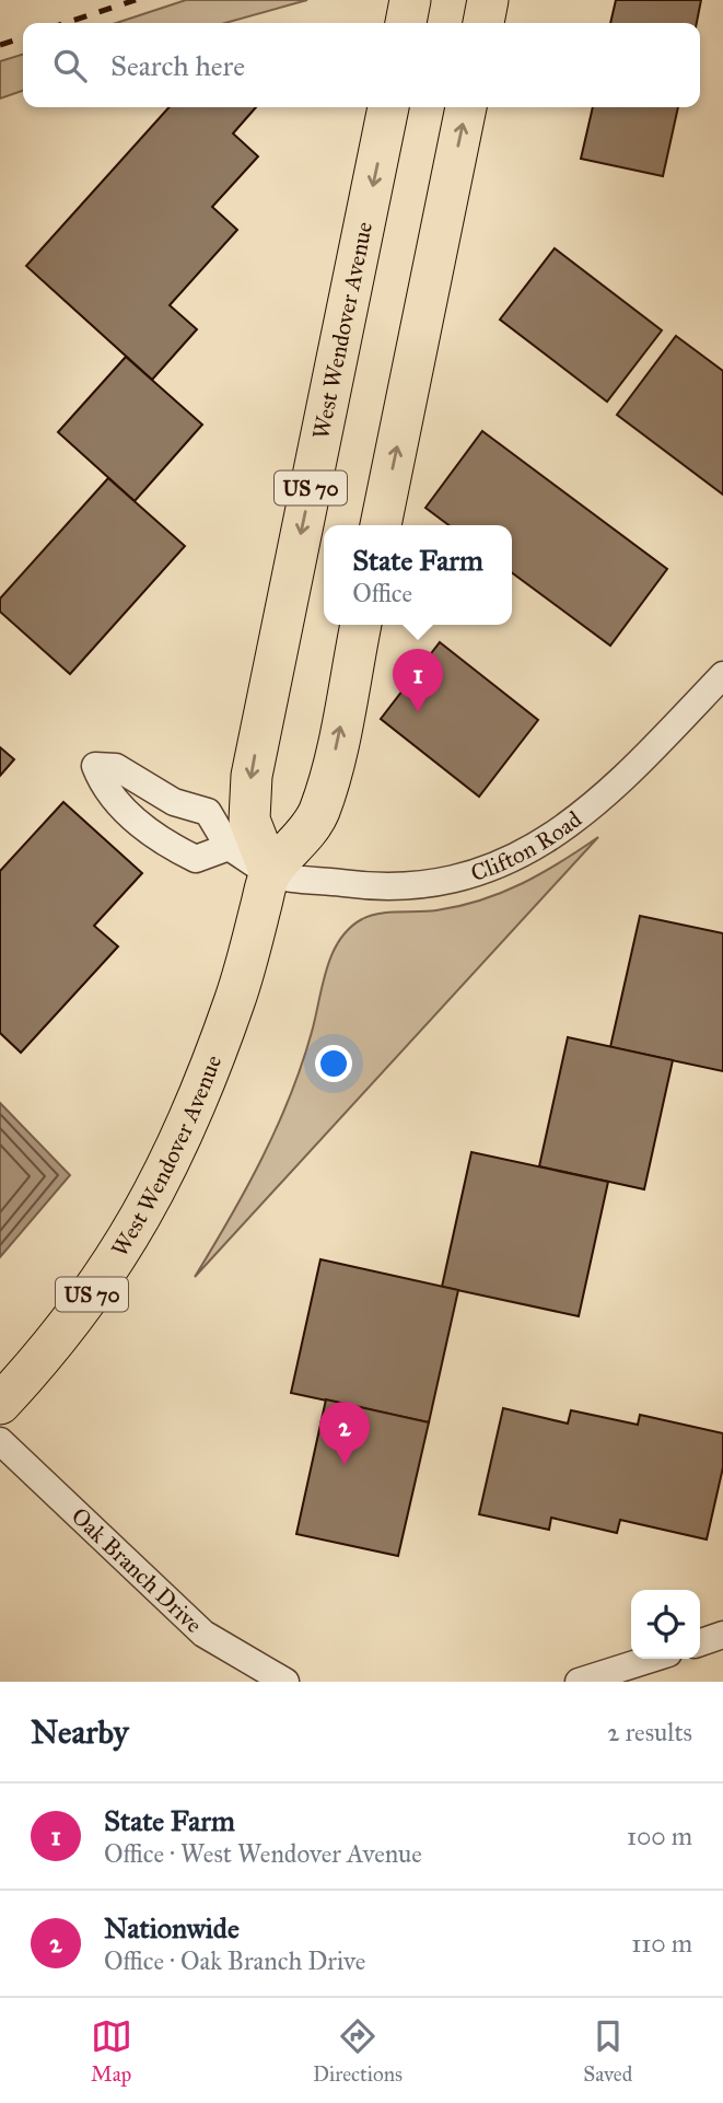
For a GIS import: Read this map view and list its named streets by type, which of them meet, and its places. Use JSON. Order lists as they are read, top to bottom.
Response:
{
  "streets": {
    "highway": ["West Wendover Avenue", "US 70"],
    "street": ["Clifton Road", "Oak Branch Drive"]
  },
  "crossings": [
    ["West Wendover Avenue", "Clifton Road"]
  ],
  "page": {
    "search": "Search here",
    "popup": ["State Farm", "Office"],
    "pins": ["1", "2"],
    "heading": ["Nearby", "2 results"],
    "list": [
      {
        "mark": "1",
        "name": "State Farm",
        "note": "Office · West Wendover Avenue",
        "value": "100 m"
      },
      {
        "mark": "2",
        "name": "Nationwide",
        "note": "Office · Oak Branch Drive",
        "value": "110 m"
      }
    ],
    "nav": ["Map", "Directions", "Saved"]
  }
}
